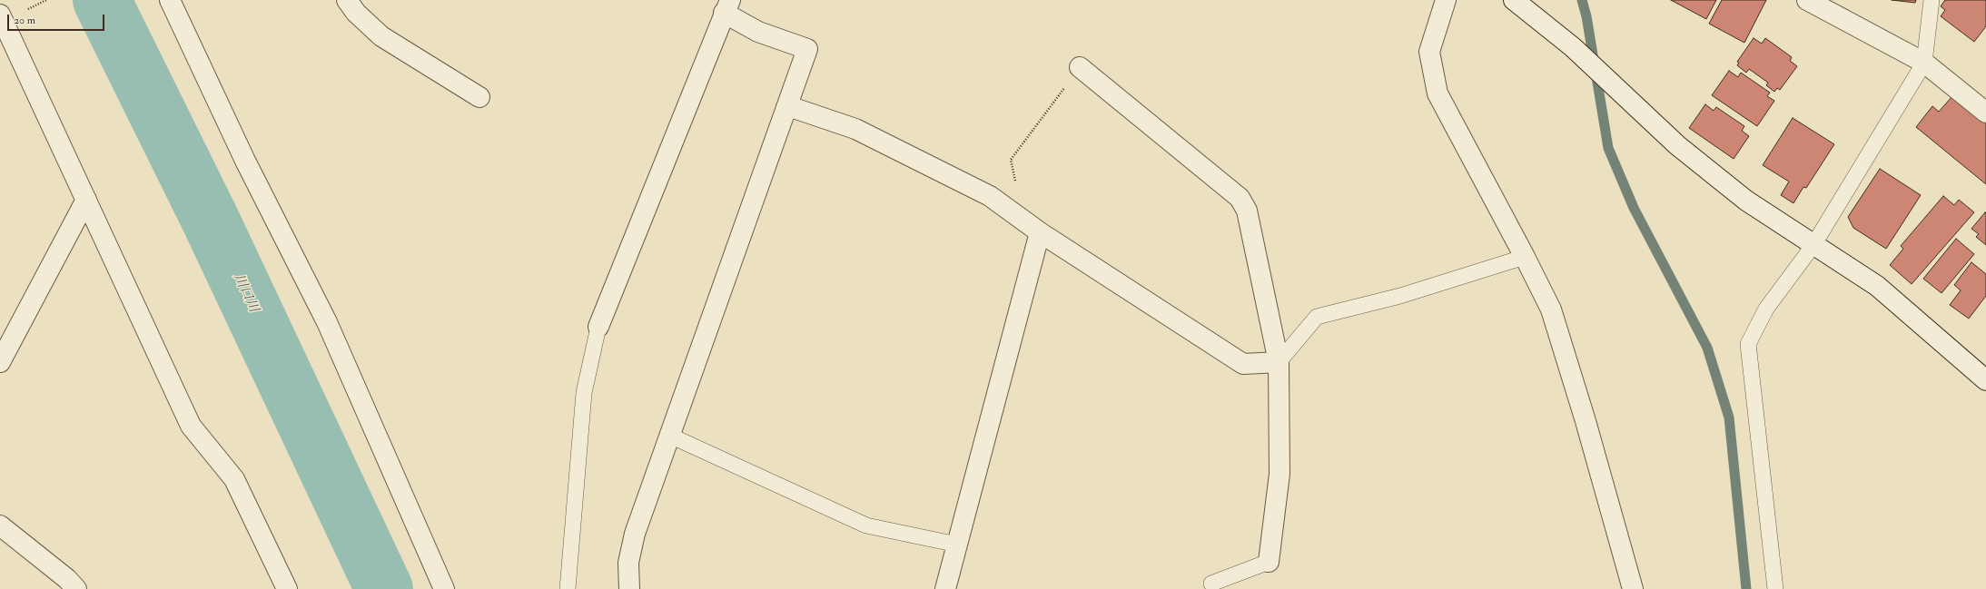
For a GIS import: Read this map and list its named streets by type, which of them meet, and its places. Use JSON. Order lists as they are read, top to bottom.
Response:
{
  "water": ["川口川"],
  "scale_bar": "20 m"
}
